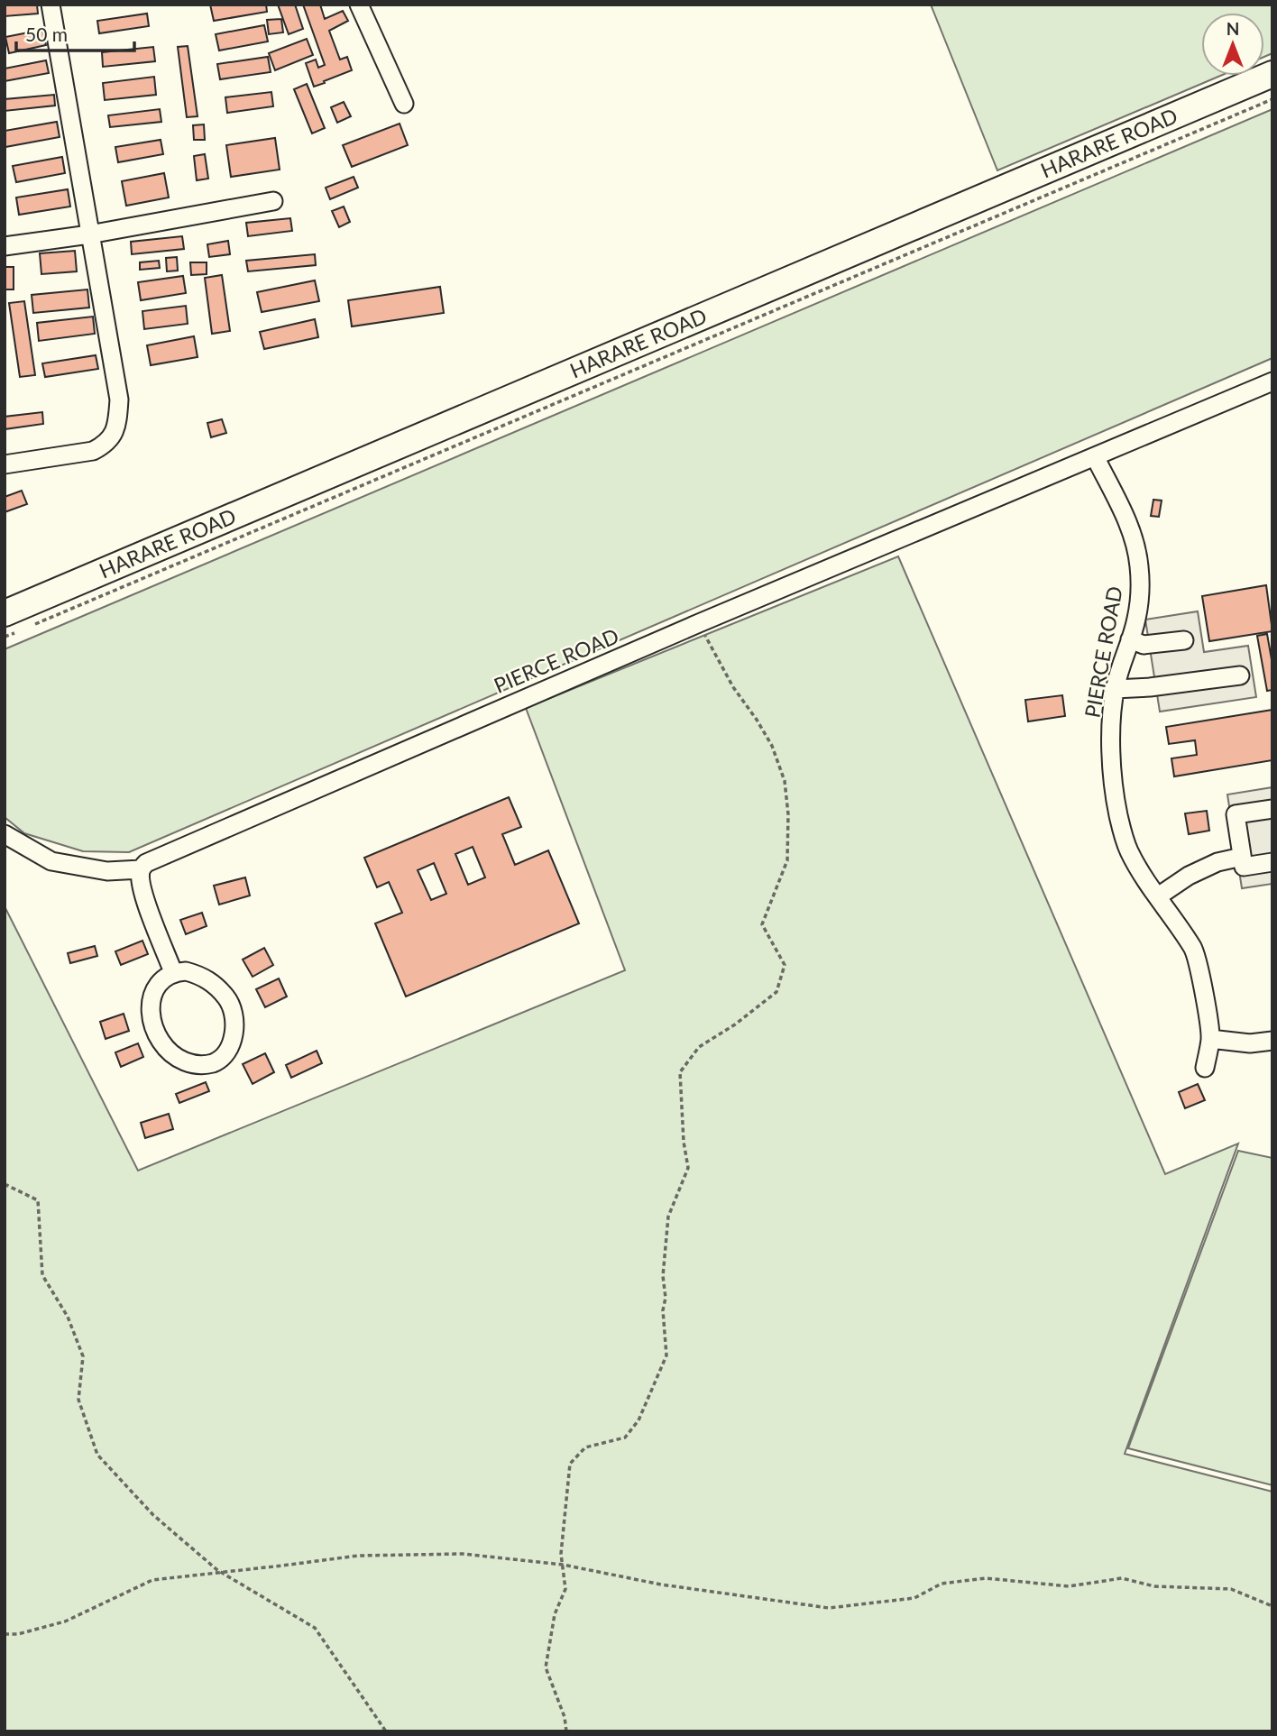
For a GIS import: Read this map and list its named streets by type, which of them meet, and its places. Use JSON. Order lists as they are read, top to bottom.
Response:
{
  "streets": {
    "highway": ["HARARE ROAD"],
    "lane": ["PIERCE ROAD"]
  },
  "scale_bar": "50 m",
  "north": "top"
}
